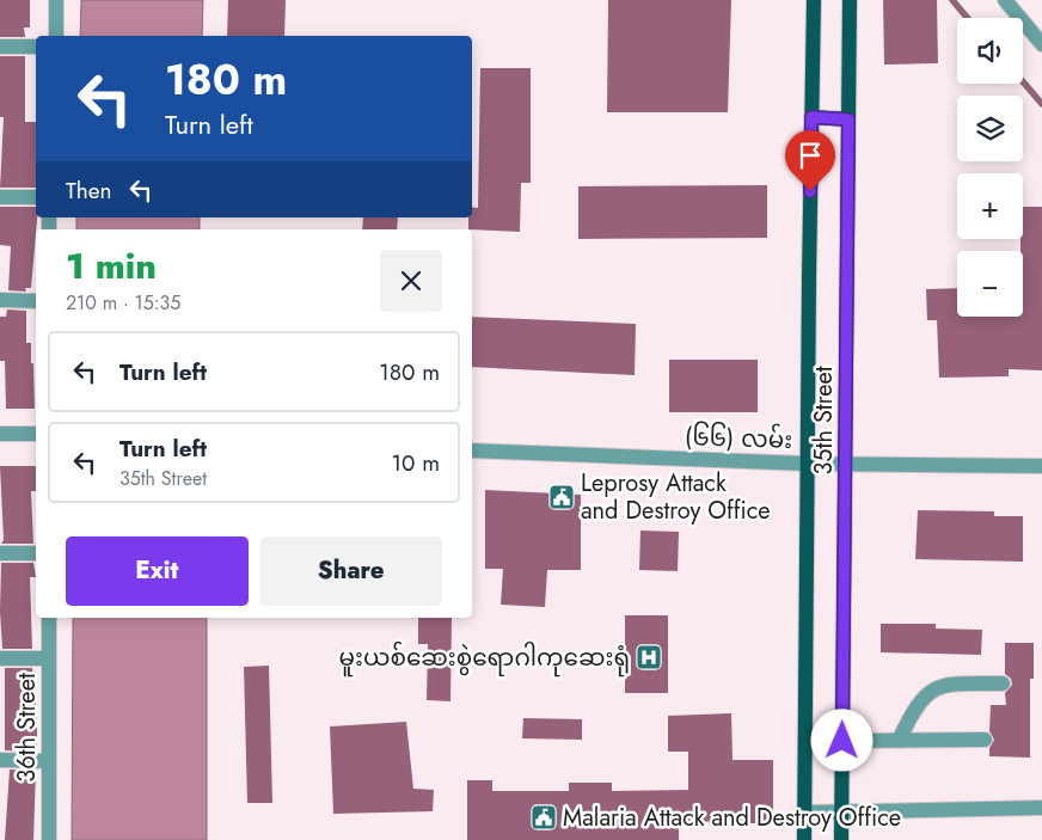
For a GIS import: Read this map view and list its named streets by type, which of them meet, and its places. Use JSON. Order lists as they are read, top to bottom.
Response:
{
  "streets": {
    "main road": ["35th Street"],
    "street": ["(၆၆) လမ်း", "36th Street"]
  },
  "crossings": [
    ["35th Street", "(၆၆) လမ်း"]
  ],
  "places": {
    "public building": ["Leprosy Attack and Destroy Office", "Malaria Attack and Destroy Office"],
    "hospital": ["မူးယစ်ဆေးစွဲရောဂါကုဆေးရုံ"]
  },
  "page": {
    "map_buttons": ["+", "−"],
    "turn": ["180 m", "Turn left"],
    "then": "Then",
    "heading": ["1 min", "210 m · 15:35"],
    "list": [
      {
        "name": "Turn left",
        "value": "180 m"
      },
      {
        "name": "Turn left",
        "note": "35th Street",
        "value": "10 m"
      }
    ],
    "buttons": ["Exit", "Share"]
  }
}
